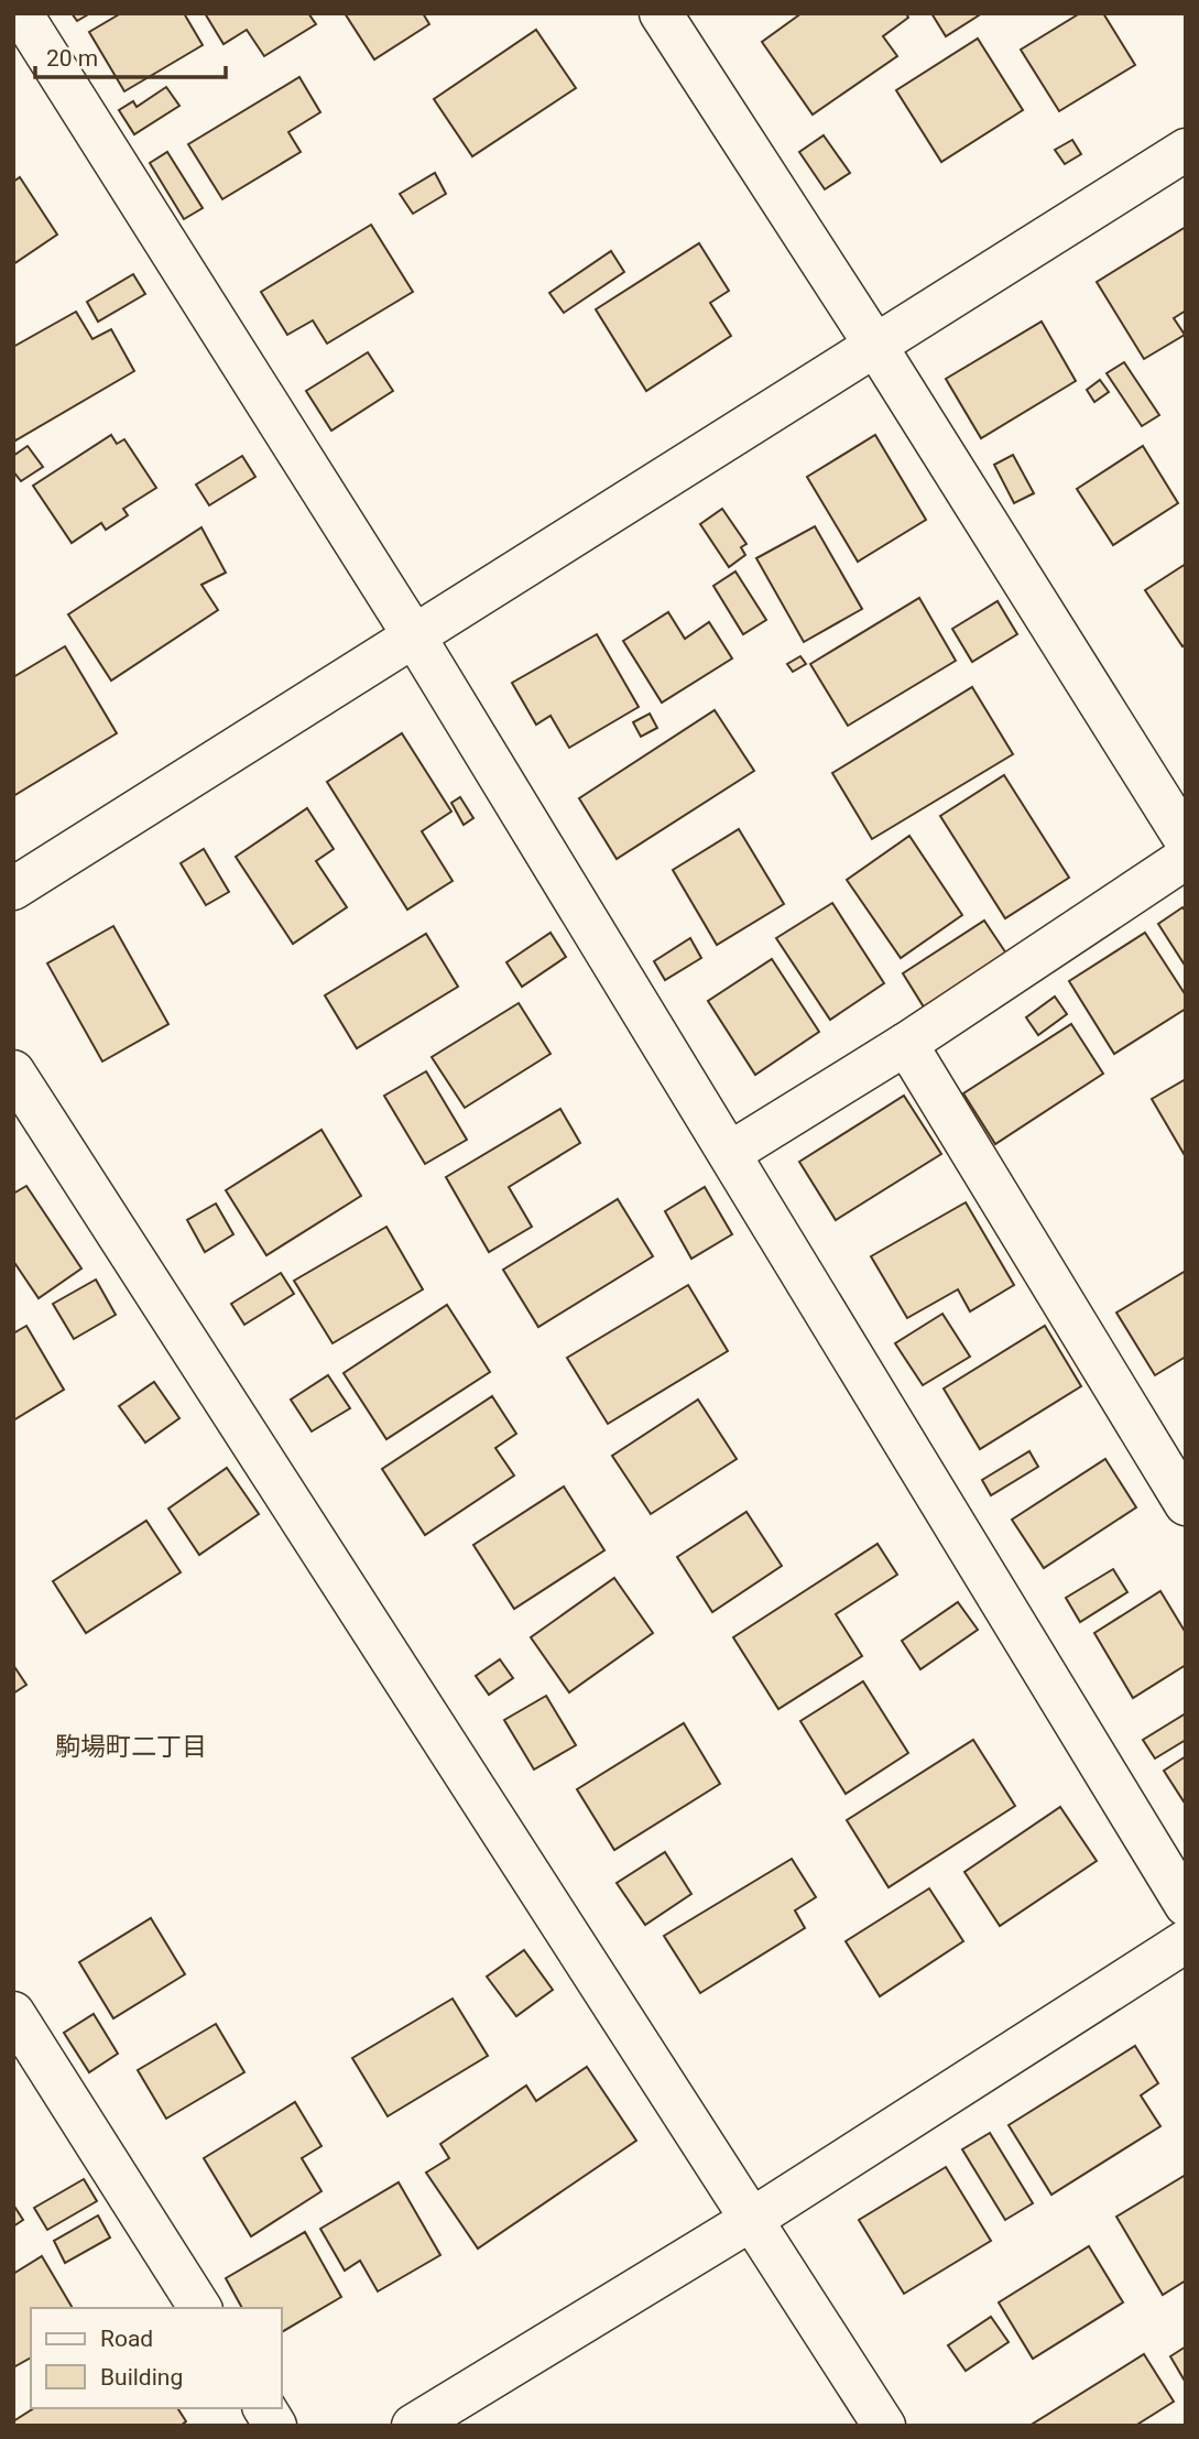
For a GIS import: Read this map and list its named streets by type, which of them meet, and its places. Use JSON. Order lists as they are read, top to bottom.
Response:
{
  "districts": ["駒場町二丁目"],
  "legend": ["Road", "Building"],
  "scale_bar": "20 m"
}
